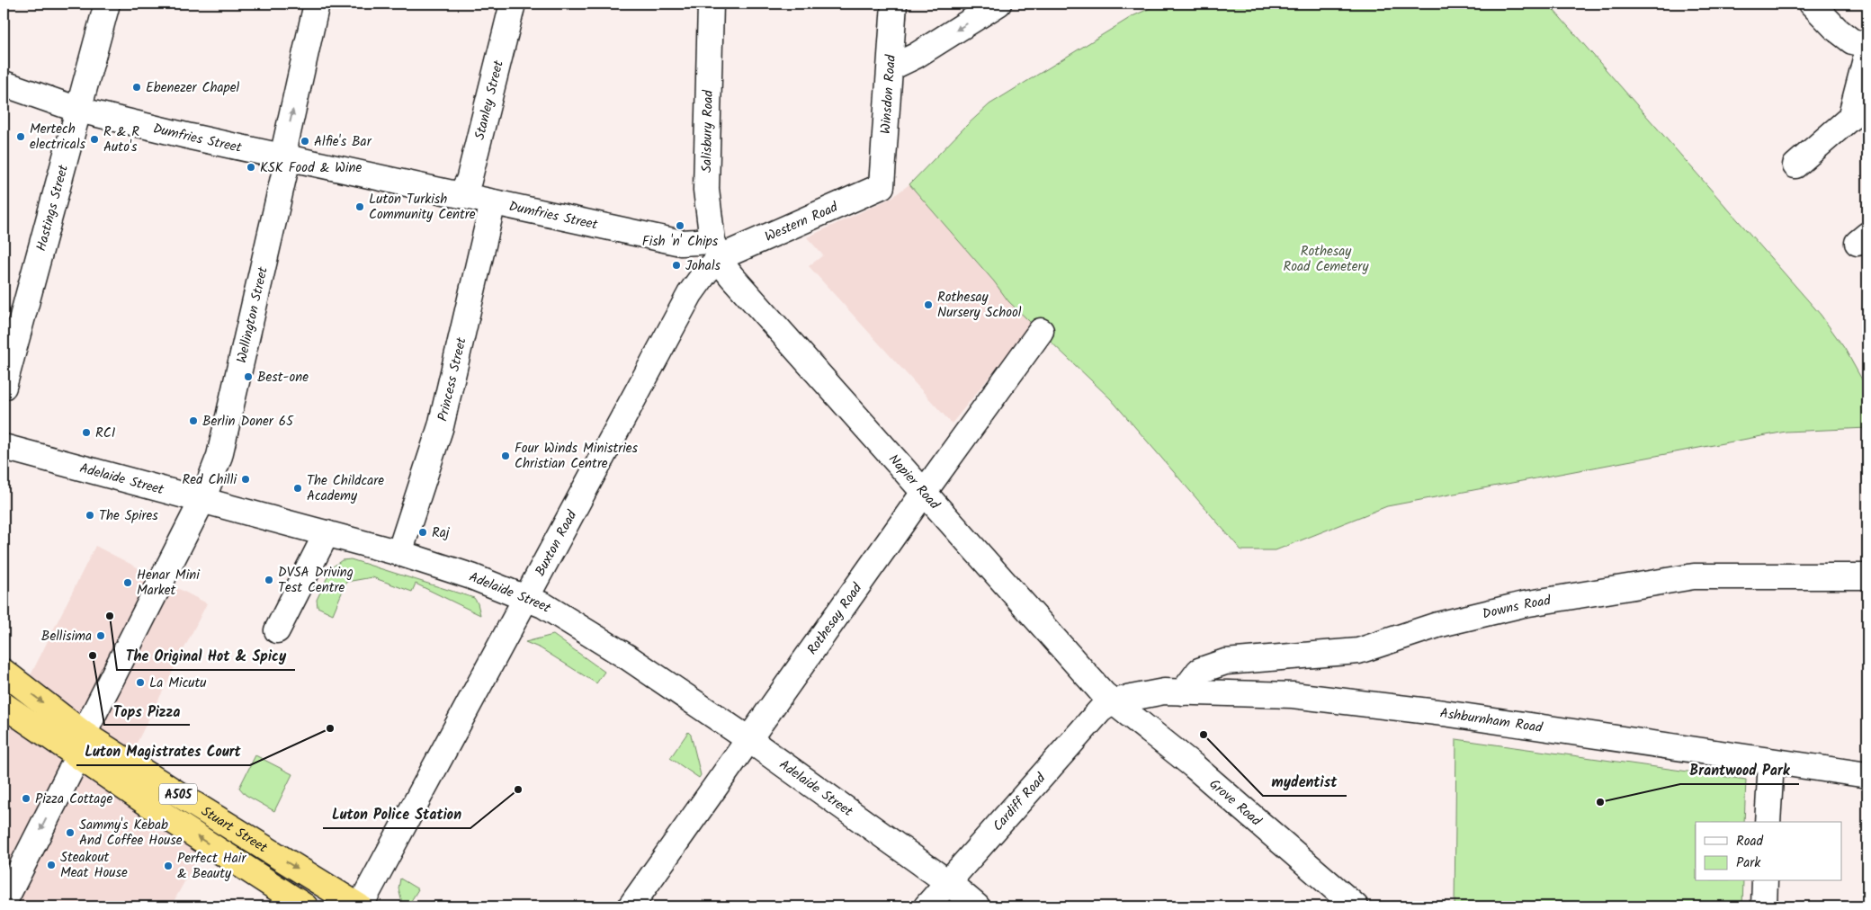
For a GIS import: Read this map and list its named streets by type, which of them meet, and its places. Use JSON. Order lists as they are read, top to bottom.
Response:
{
  "streets": {
    "highway": ["A505", "Stuart Street"],
    "street": [
      "Winsdon Road",
      "Stanley Street",
      "Salisbury Road",
      "Dumfries Street",
      "Hastings Street",
      "Western Road",
      "Wellington Street",
      "Princess Street",
      "Adelaide Street",
      "Napier Road",
      "Buxton Road",
      "Downs Road",
      "Rothesay Road",
      "Ashburnham Road",
      "Grove Road",
      "Cardiff Road"
    ]
  },
  "crossings": [
    ["Winsdon Road", "Western Road"],
    ["Stanley Street", "Dumfries Street"],
    ["Salisbury Road", "Dumfries Street"],
    ["Salisbury Road", "Western Road"],
    ["Salisbury Road", "Napier Road"],
    ["Salisbury Road", "Buxton Road"],
    ["Dumfries Street", "Hastings Street"],
    ["Dumfries Street", "Western Road"],
    ["Dumfries Street", "Wellington Street"],
    ["Dumfries Street", "Princess Street"],
    ["Dumfries Street", "Napier Road"],
    ["Dumfries Street", "Buxton Road"],
    ["Western Road", "Napier Road"],
    ["Western Road", "Buxton Road"],
    ["Wellington Street", "Adelaide Street"],
    ["Wellington Street", "Stuart Street"],
    ["Princess Street", "Adelaide Street"],
    ["Adelaide Street", "Buxton Road"],
    ["Adelaide Street", "Rothesay Road"],
    ["Adelaide Street", "Cardiff Road"],
    ["Napier Road", "Buxton Road"],
    ["Napier Road", "Rothesay Road"],
    ["Napier Road", "Ashburnham Road"],
    ["Napier Road", "Grove Road"],
    ["Napier Road", "Cardiff Road"],
    ["Buxton Road", "Stuart Street"],
    ["Downs Road", "Ashburnham Road"],
    ["Ashburnham Road", "Grove Road"],
    ["Ashburnham Road", "Cardiff Road"],
    ["Grove Road", "Cardiff Road"]
  ],
  "parks": ["Rothesay Road Cemetery"],
  "places": [
    "Ebenezer Chapel",
    "Mertech electricals",
    "R & R Auto's",
    "Alfie's Bar",
    "KSK Food & Wine",
    "Luton Turkish Community Centre",
    "Fish 'n' Chips",
    "Johals",
    "Rothesay Nursery School",
    "Best-one",
    "Berlin Doner 65",
    "RCI",
    "Four Winds Ministries Christian Centre",
    "Red Chilli",
    "The Childcare Academy",
    "The Spires",
    "Raj",
    "DVSA Driving Test Centre",
    "Henar Mini Market",
    "The Original Hot & Spicy",
    "Bellisima",
    "Tops Pizza",
    "La Micutu",
    "Luton Magistrates Court",
    "mydentist",
    "Luton Police Station",
    "Pizza Cottage",
    "Brantwood Park",
    "Sammy's Kebab And Coffee House",
    "Steakout Meat House",
    "Perfect Hair & Beauty"
  ],
  "legend": ["Road", "Park"]
}
